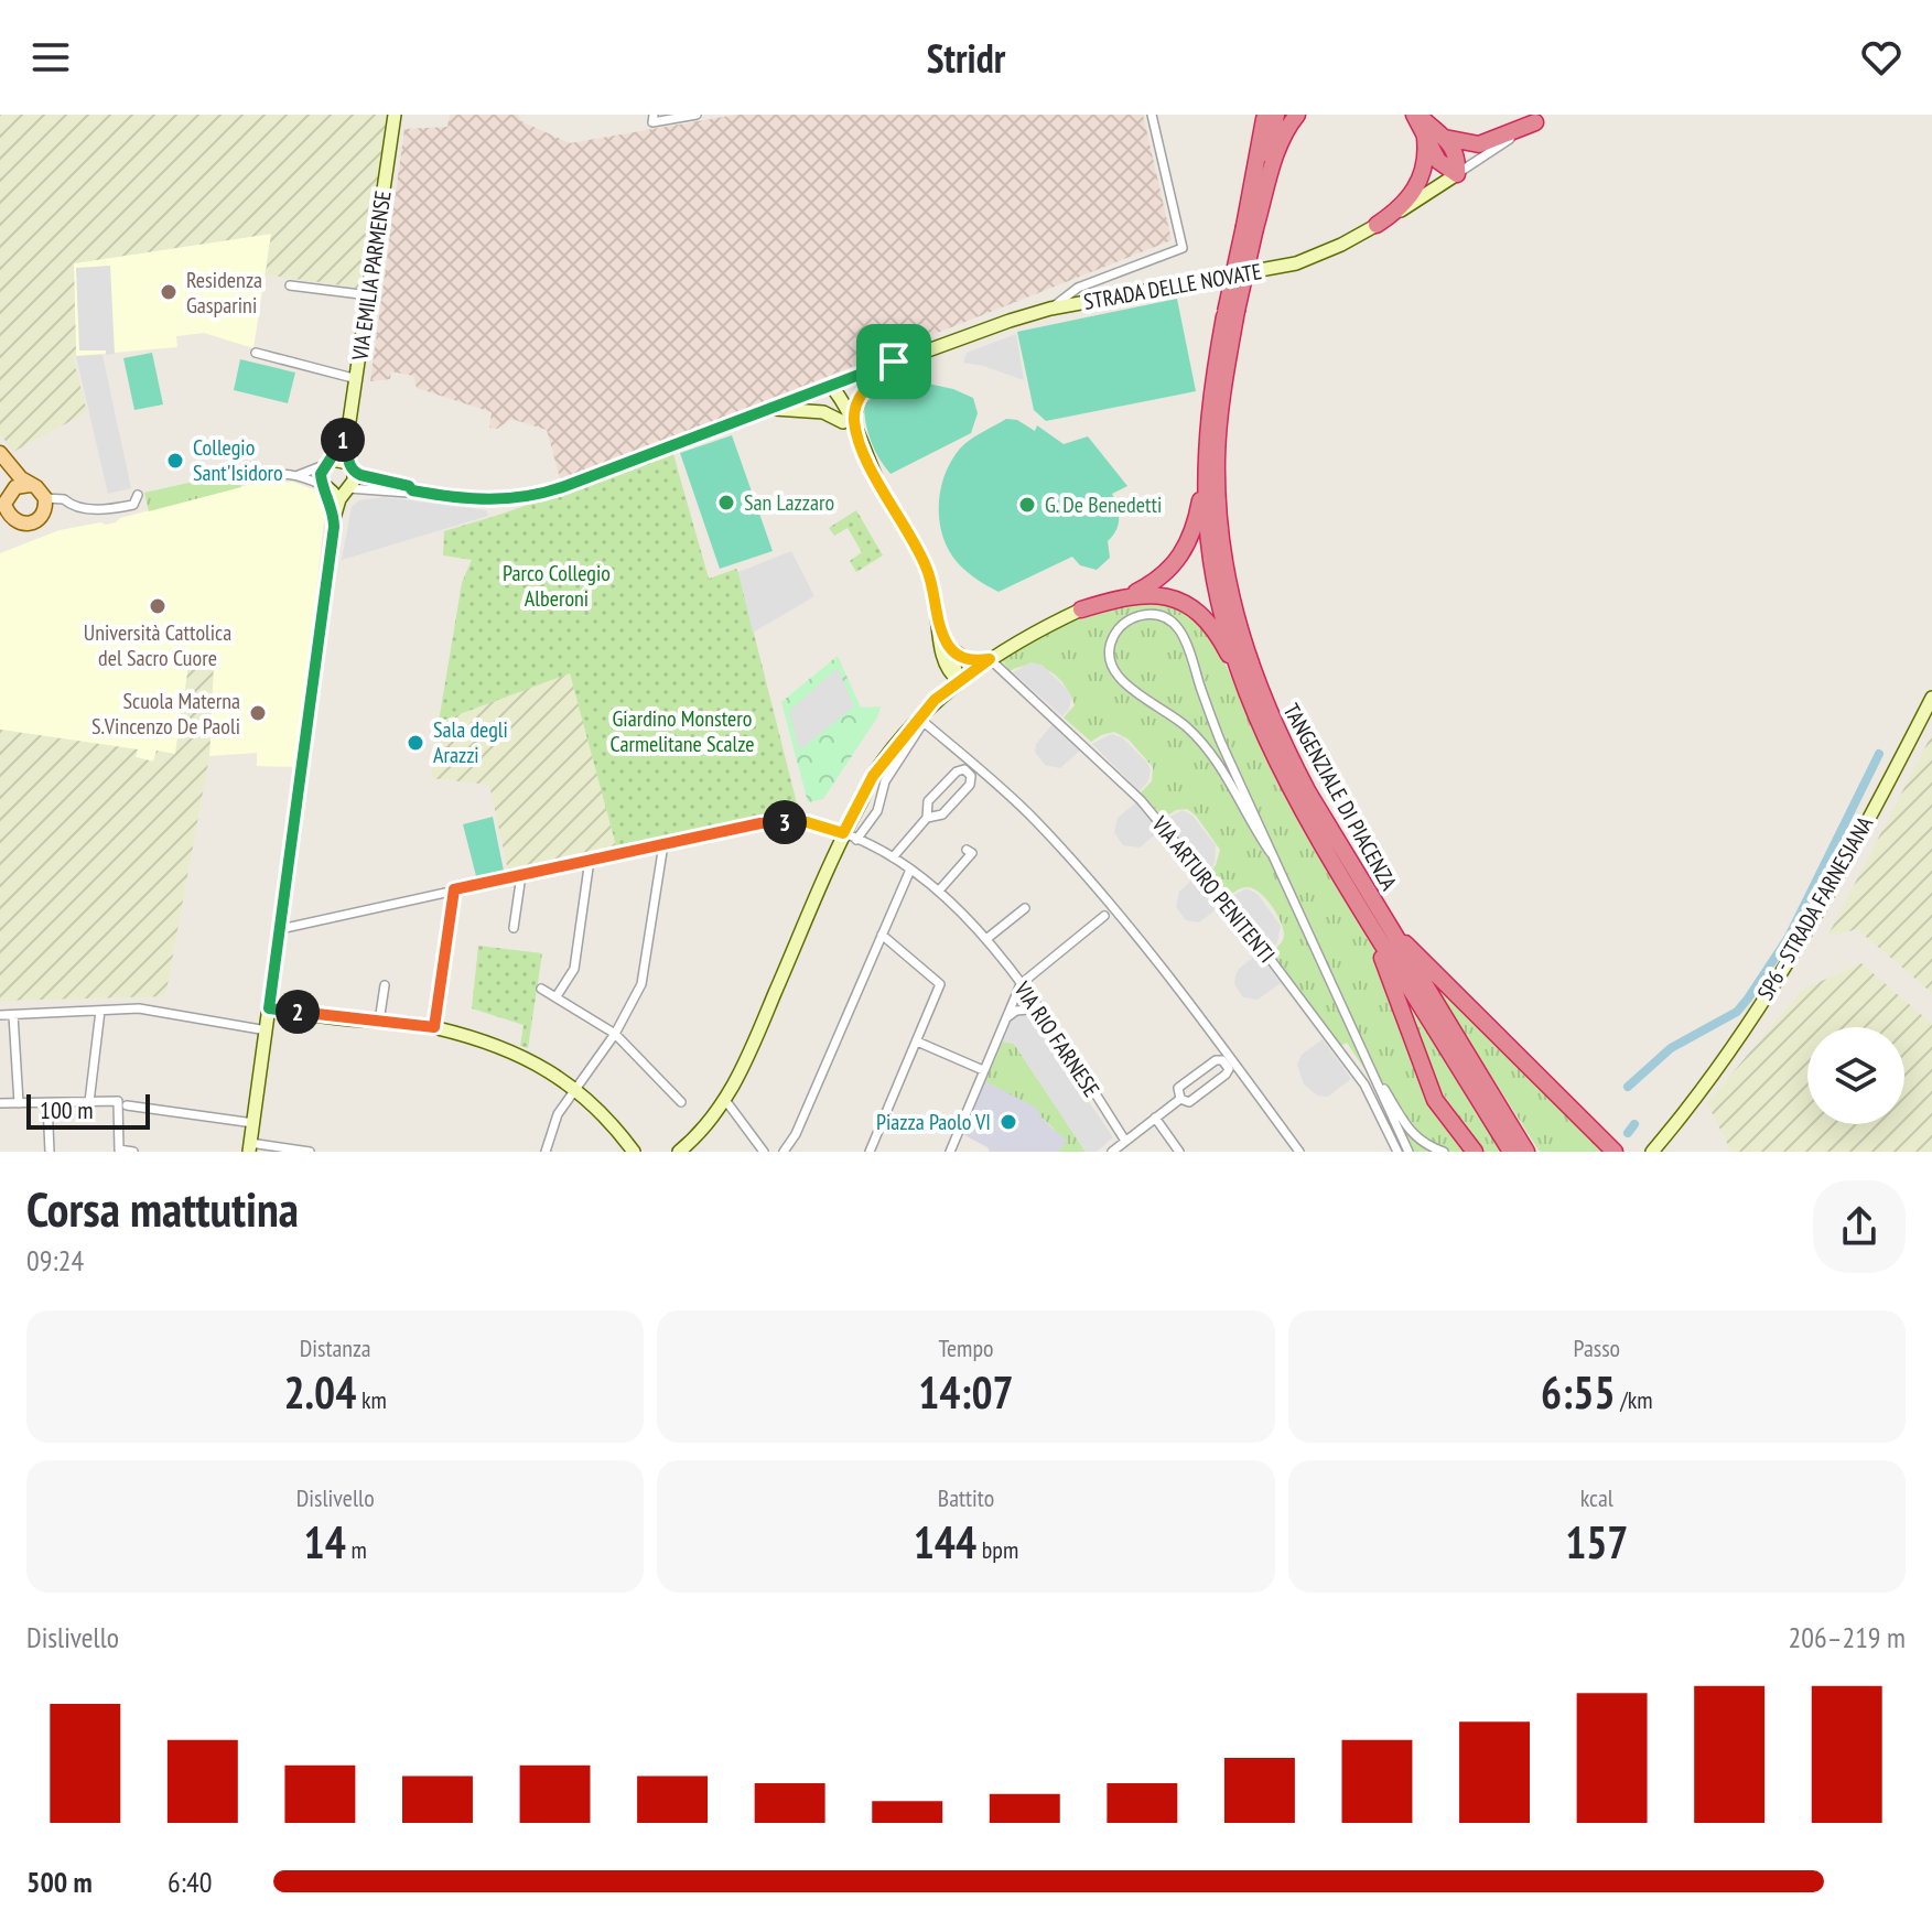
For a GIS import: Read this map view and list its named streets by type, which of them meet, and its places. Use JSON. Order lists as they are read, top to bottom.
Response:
{
  "streets": {
    "highway": ["TANGENZIALE DI PIACENZA"],
    "main road": ["VIA EMILIA PARMENSE", "STRADA DELLE NOVATE", "SP6 - STRADA FARNESIANA"],
    "street": ["VIA ARTURO PENITENTI", "VIA RIO FARNESE"]
  },
  "crossings": [
    ["VIA EMILIA PARMENSE", "VIA RIO FARNESE"]
  ],
  "parks": ["Parco Collegio Alberoni", "Giardino Monstero Carmelitane Scalze"],
  "places": [
    "Residenza Gasparini",
    "Collegio Sant'Isidoro",
    "San Lazzaro",
    "G. De Benedetti",
    "Università Cattolica del Sacro Cuore",
    "Scuola Materna S.Vincenzo De Paoli",
    "Sala degli Arazzi",
    "Piazza Paolo VI"
  ],
  "scale_bar": "100 m",
  "page": {
    "header": "Stridr",
    "pins": ["1", "3", "2"],
    "scale": "100 m",
    "heading": ["Corsa mattutina", "09:24"],
    "stats": [
      ["Distanza", "2.04 km"],
      ["Tempo", "14:07"],
      ["Passo", "6:55 /km"],
      ["Dislivello", "14 m"],
      ["Battito", "144 bpm"],
      ["kcal", "157"]
    ],
    "chart": ["Dislivello", "206–219 m"],
    "list": [
      {
        "name": "500 m",
        "note": "6:40"
      }
    ]
  }
}
